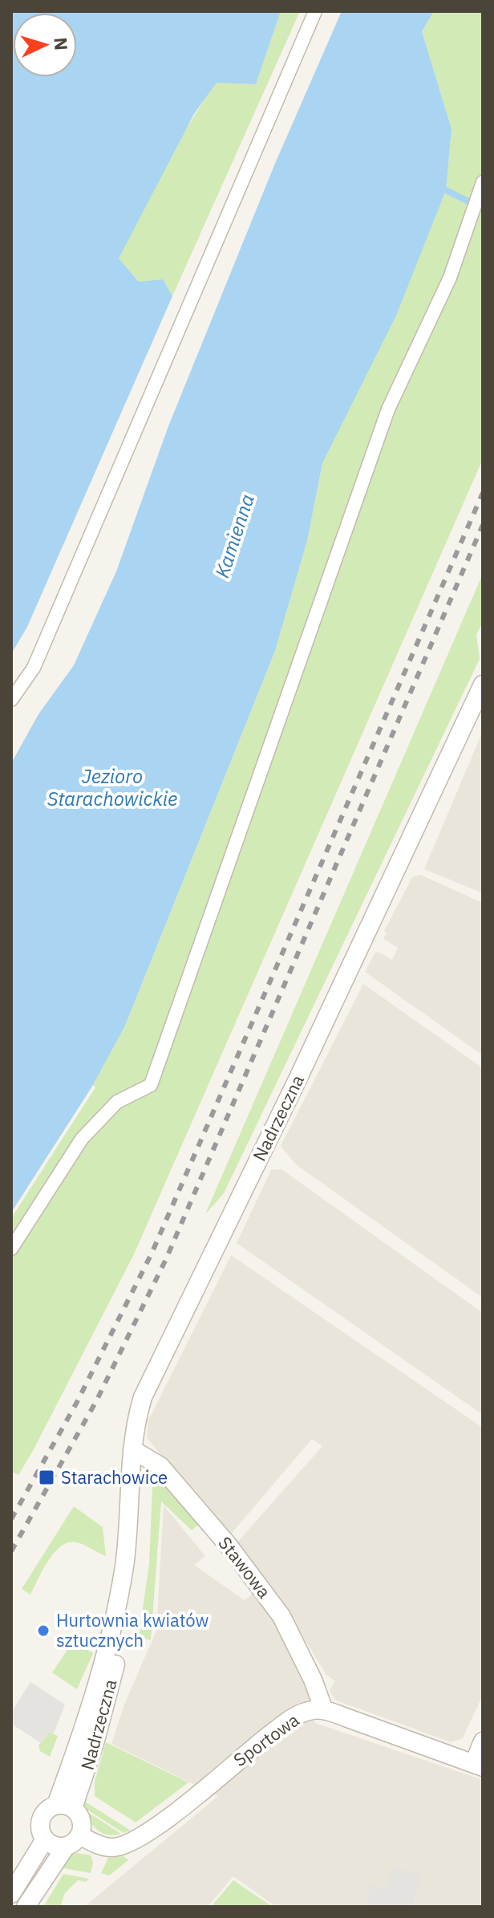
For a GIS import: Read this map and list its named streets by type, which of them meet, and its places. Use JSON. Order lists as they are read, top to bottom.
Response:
{
  "streets": {
    "street": ["Nadrzeczna", "Stawowa", "Sportowa"]
  },
  "crossings": [
    ["Nadrzeczna", "Stawowa"],
    ["Nadrzeczna", "Sportowa"],
    ["Stawowa", "Sportowa"]
  ],
  "water": ["Kamienna", "Jezioro Starachowickie"],
  "places": {
    "transit": ["Starachowice"],
    "other": ["Hurtownia kwiatów sztucznych"]
  },
  "north": "right"
}
